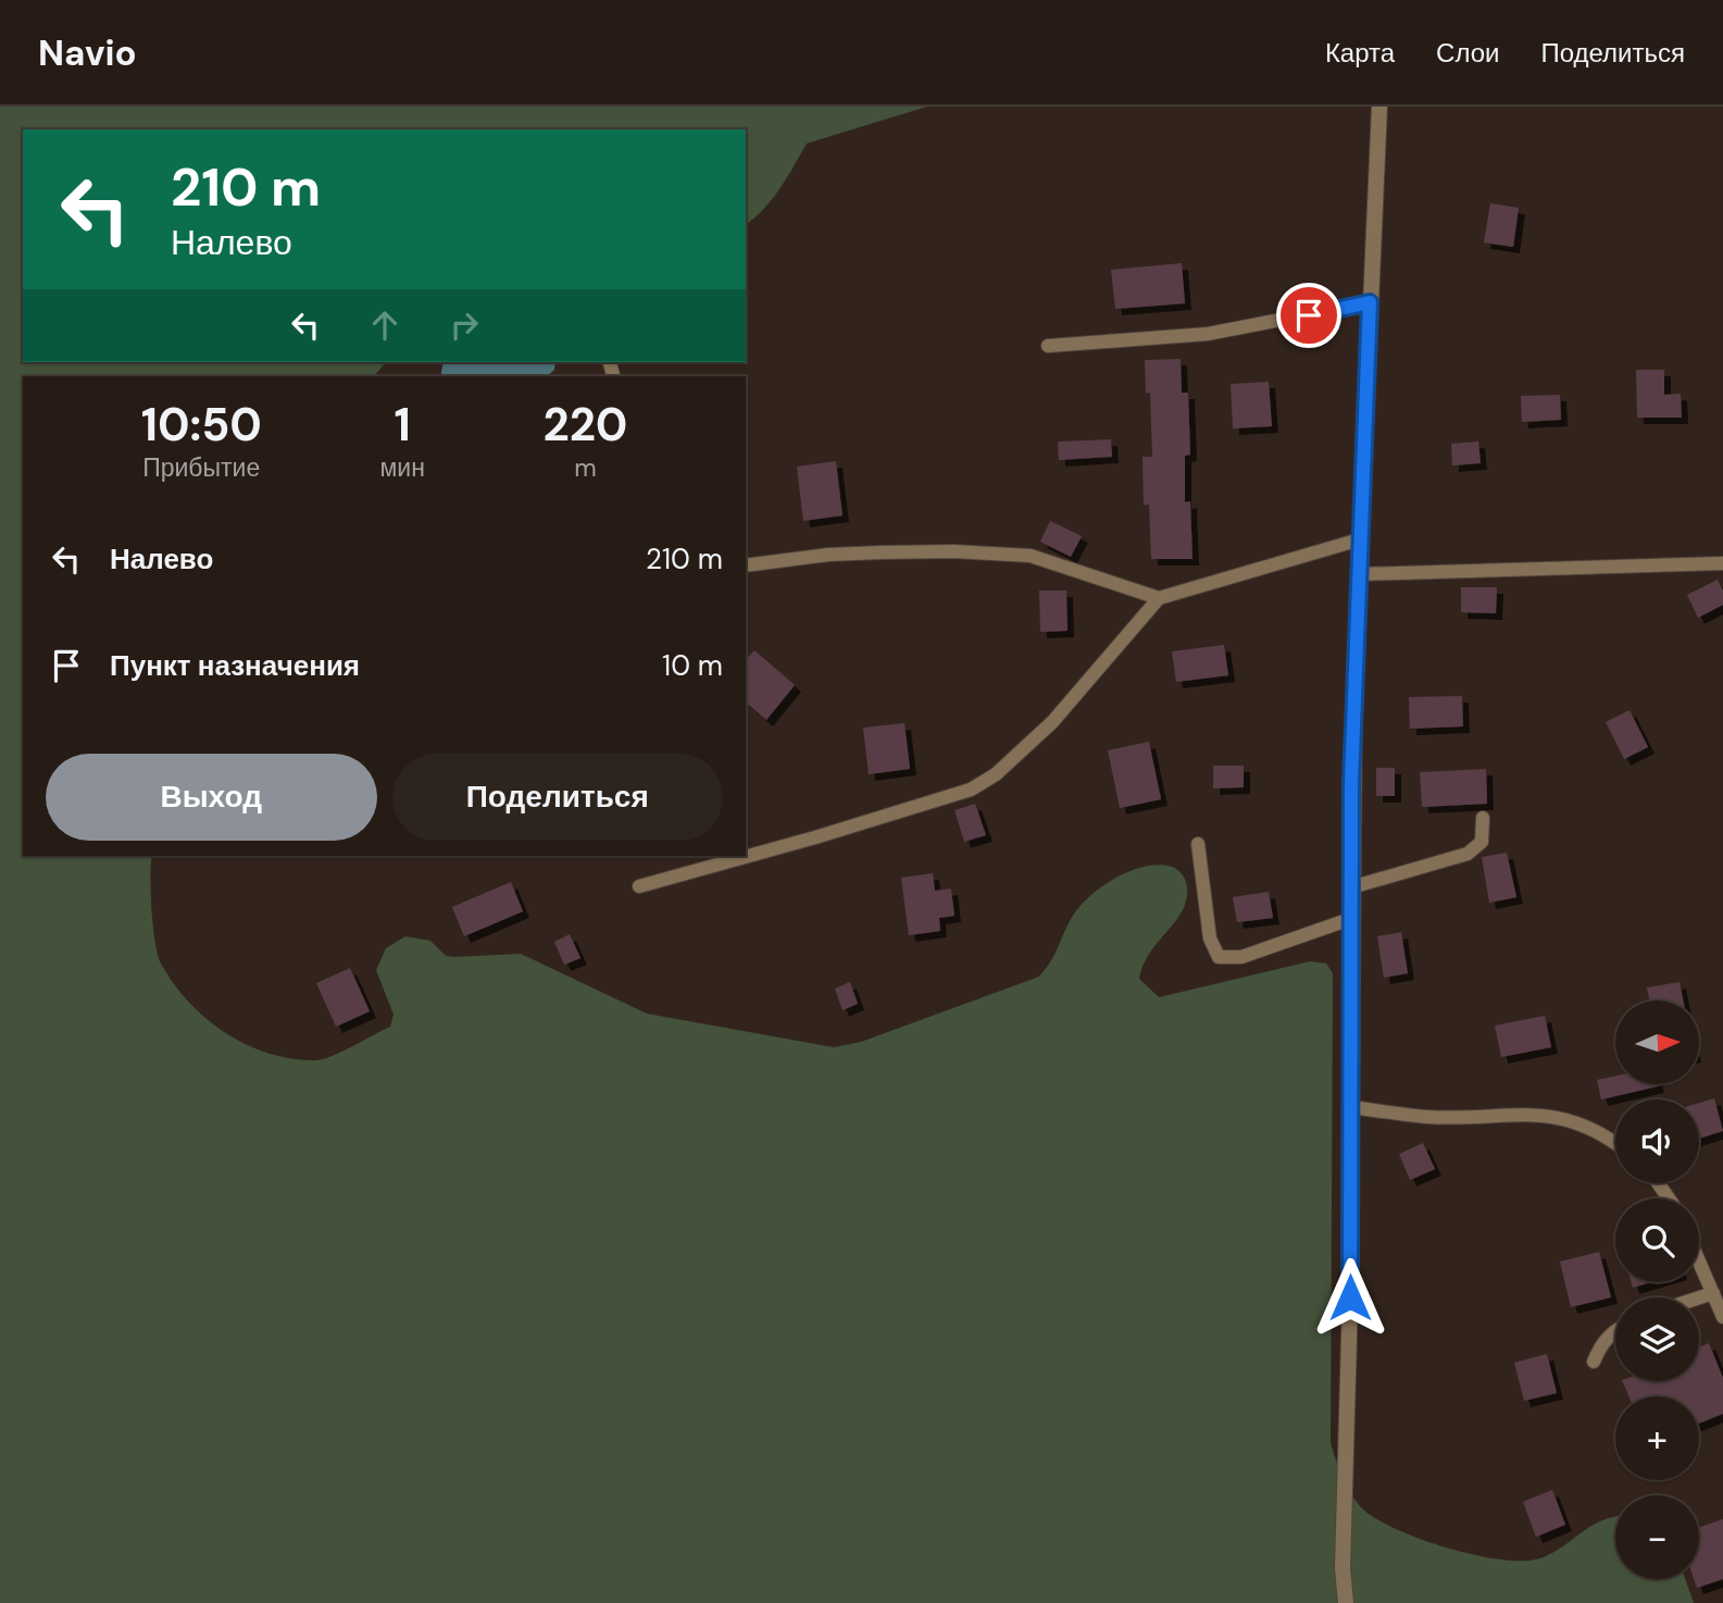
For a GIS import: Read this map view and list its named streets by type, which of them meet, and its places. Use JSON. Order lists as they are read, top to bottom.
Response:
{
  "north": "right",
  "page": {
    "header": "Navio",
    "nav": ["Карта", "Слои", "Поделиться"],
    "turn": ["210 m", "Налево"],
    "eta": [
      "10:50",
      "Прибытие",
      "1",
      "мин",
      "220",
      "m"
    ],
    "list": [
      {
        "name": "Налево",
        "value": "210 m"
      },
      {
        "name": "Пункт назначения",
        "value": "10 m"
      }
    ],
    "buttons": ["Выход", "Поделиться"],
    "map_buttons": ["+", "−"]
  }
}
